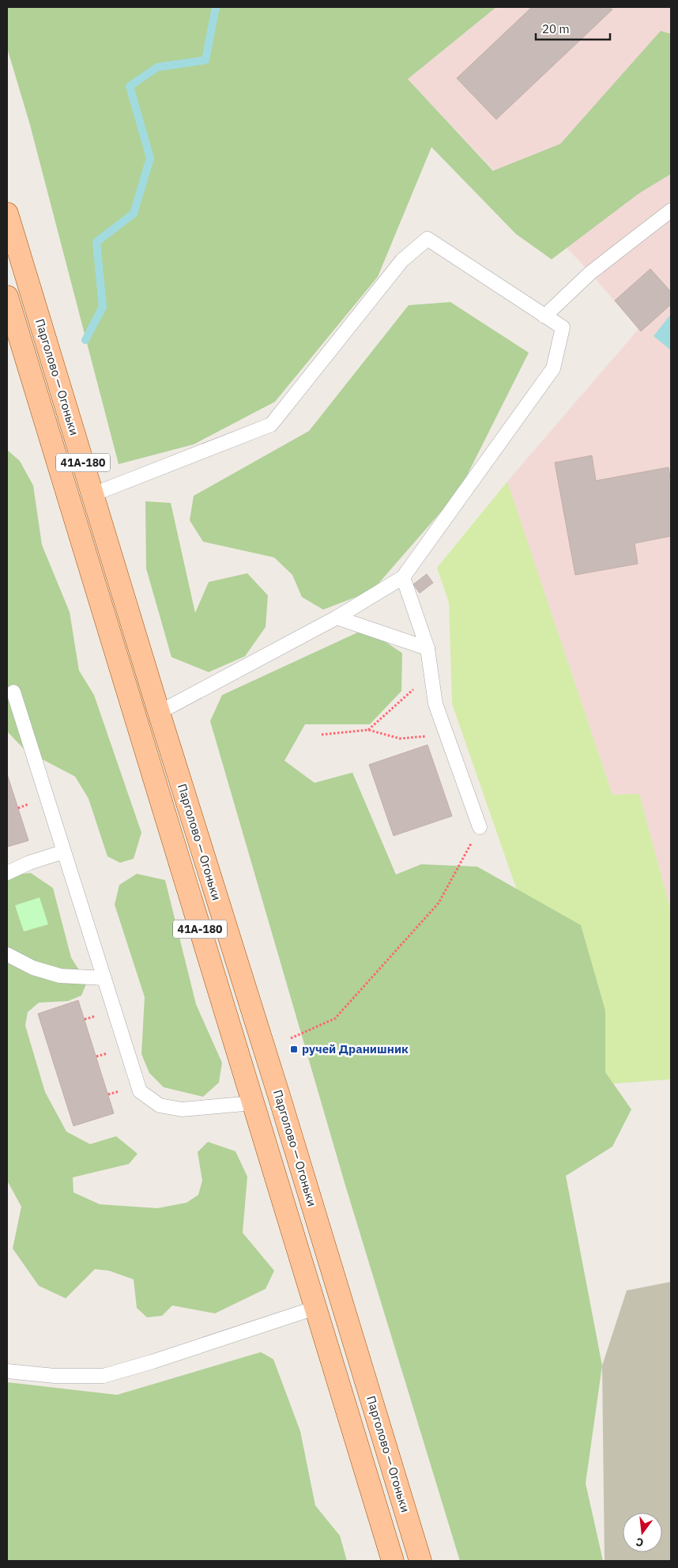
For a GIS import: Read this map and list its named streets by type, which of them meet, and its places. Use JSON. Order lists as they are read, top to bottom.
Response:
{
  "streets": {
    "main road": ["Парголово — Огоньки", "41А-180"]
  },
  "places": {
    "transit": ["ручей Дранишник"]
  },
  "scale_bar": "20 m",
  "north": "bottom"
}
